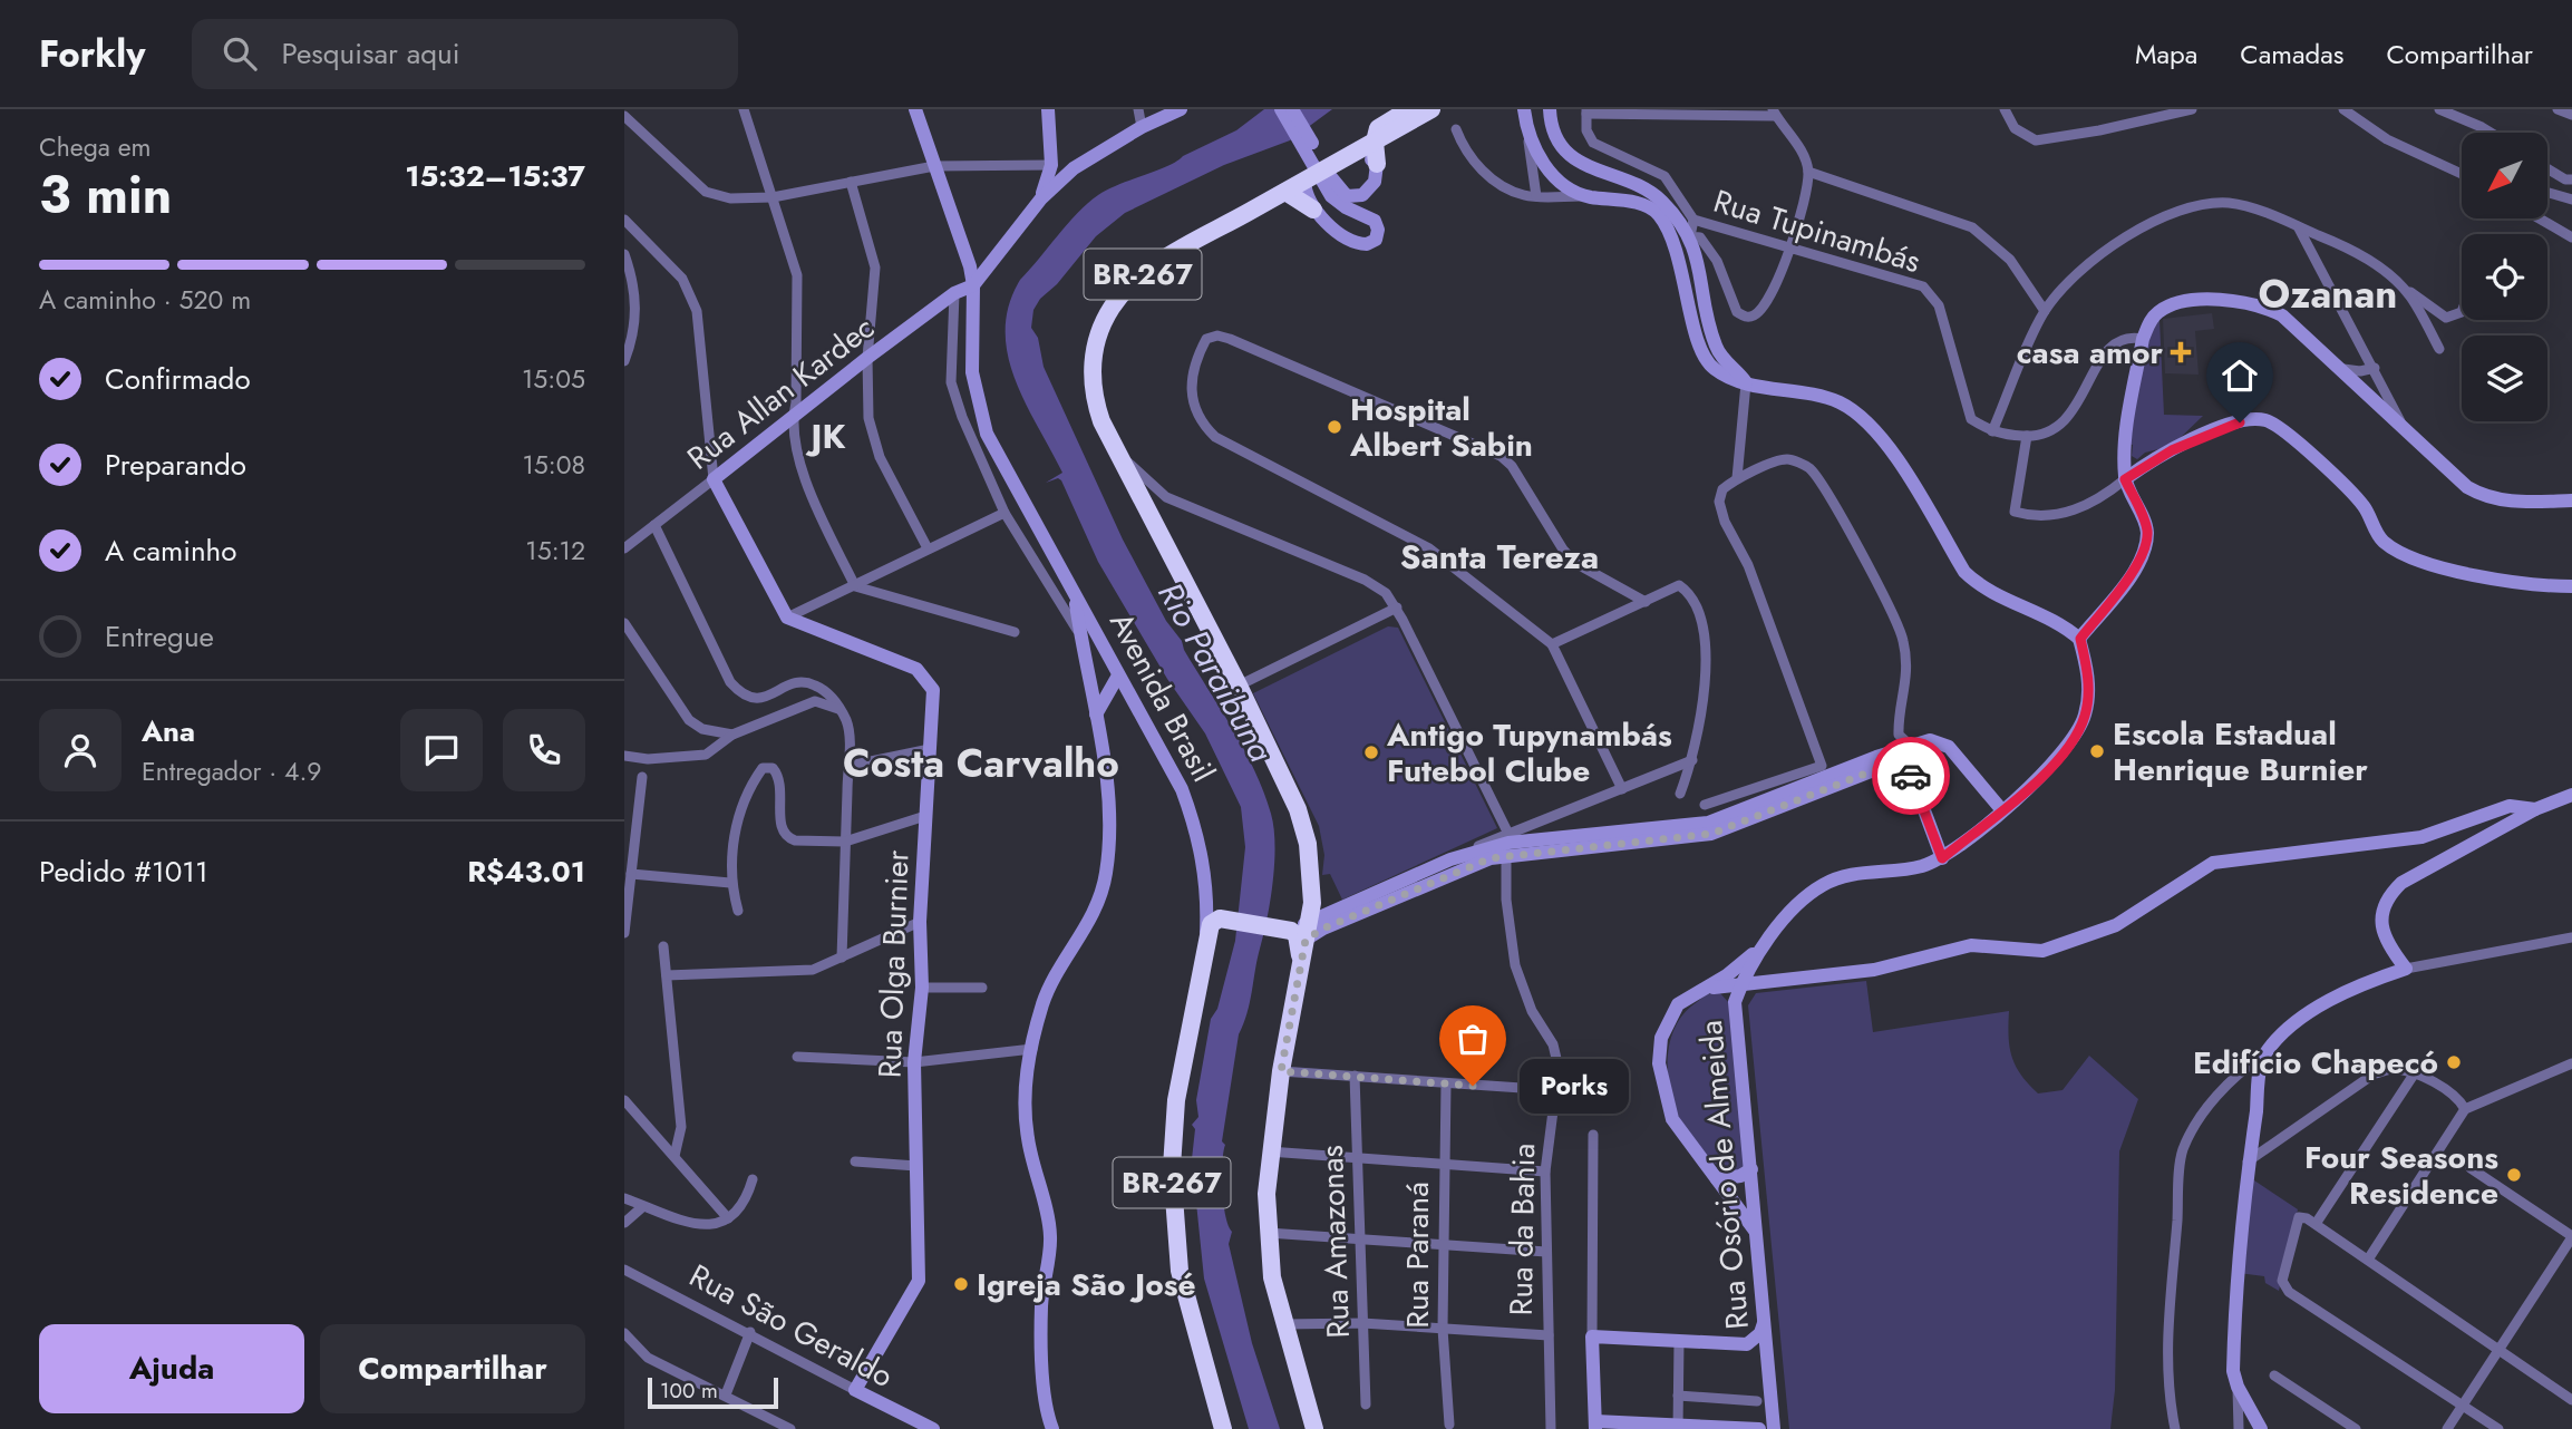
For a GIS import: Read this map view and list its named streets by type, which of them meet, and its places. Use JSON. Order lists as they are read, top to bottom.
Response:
{
  "streets": {
    "highway": ["BR-267", "Avenida Brasil"],
    "main road": [
      "Rua Allan Kardec",
      "Rua Olga Burnier",
      "Rua Osório de Almeida",
      "Rua São Geraldo"
    ],
    "street": [
      "Rua Tupinambás",
      "Rua da Bahia",
      "Rua Amazonas",
      "Rua Paraná"
    ]
  },
  "crossings": [
    ["Rua Allan Kardec", "Avenida Brasil"],
    ["Rua Olga Burnier", "Rua São Geraldo"]
  ],
  "districts": [
    "Ozanan",
    "JK",
    "Santa Tereza",
    "Costa Carvalho"
  ],
  "water": ["Rio Paraibuna"],
  "places": {
    "health": ["casa amor"],
    "other": [
      "Hospital Albert Sabin",
      "Escola Estadual Henrique Burnier",
      "Antigo Tupynambás Futebol Clube",
      "Edifício Chapecó",
      "Porks",
      "Four Seasons Residence",
      "Igreja São José"
    ]
  },
  "scale_bar": "100 m",
  "north": "bottom left",
  "page": {
    "header": "Forkly",
    "search": "Pesquisar aqui",
    "nav": ["Mapa", "Camadas", "Compartilhar"],
    "heading": ["3 min", "Chega em", "15:32–15:37"],
    "panel": [
      "Ana",
      "Entregador · 4.9",
      "Pedido #1011",
      "R$43.01"
    ],
    "bar": "A caminho · 520 m",
    "list": [
      ["Confirmado", "15:05"],
      ["Preparando", "15:08"],
      ["A caminho", "15:12"],
      "Entregue"
    ],
    "bubble": "Porks",
    "buttons": ["Ajuda", "Compartilhar"],
    "scale": "100 m"
  }
}
